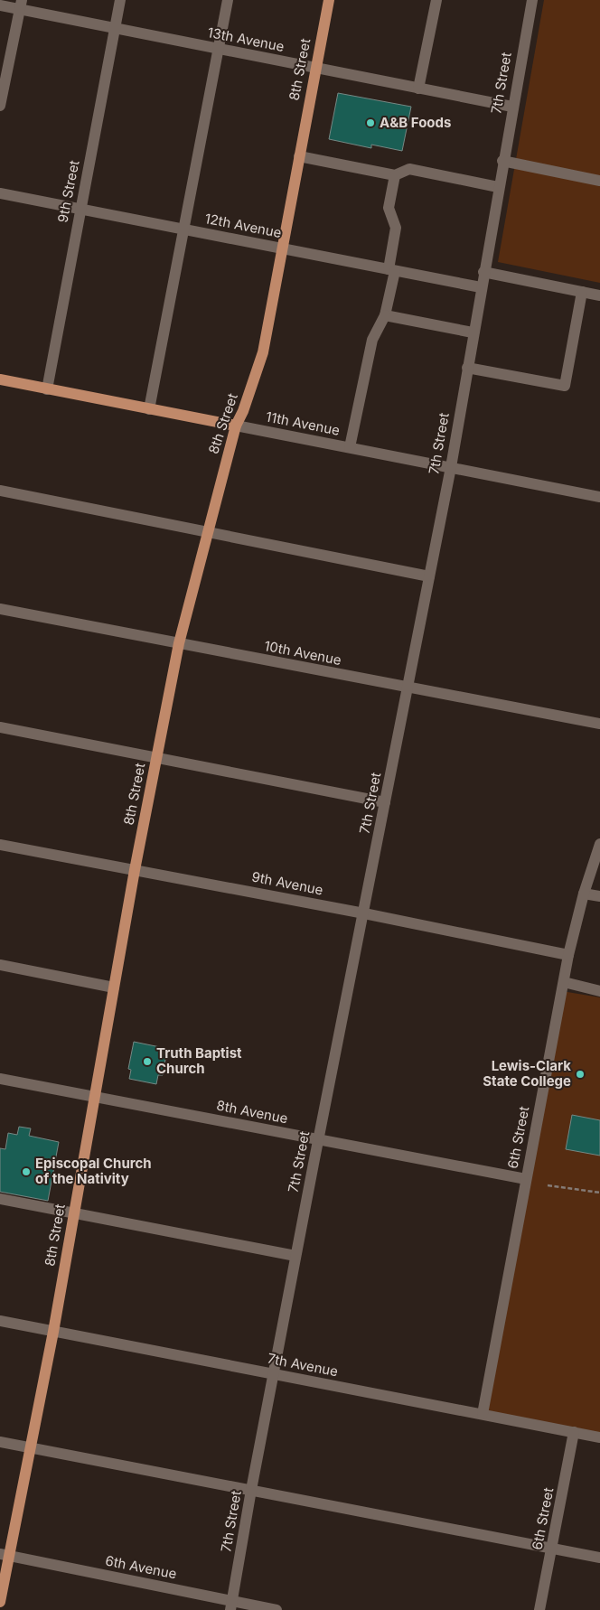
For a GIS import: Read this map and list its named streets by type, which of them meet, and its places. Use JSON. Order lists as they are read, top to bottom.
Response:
{
  "streets": {
    "main road": ["8th Street", "11th Avenue"],
    "street": [
      "13th Avenue",
      "7th Street",
      "9th Street",
      "12th Avenue",
      "10th Avenue",
      "9th Avenue",
      "8th Avenue",
      "6th Street",
      "7th Avenue",
      "6th Avenue"
    ]
  },
  "crossings": [
    ["13th Avenue", "8th Street"],
    ["13th Avenue", "7th Street"],
    ["13th Avenue", "9th Street"],
    ["8th Street", "12th Avenue"],
    ["8th Street", "11th Avenue"],
    ["8th Street", "10th Avenue"],
    ["8th Street", "9th Avenue"],
    ["8th Street", "8th Avenue"],
    ["8th Street", "7th Avenue"],
    ["8th Street", "6th Avenue"],
    ["7th Street", "12th Avenue"],
    ["7th Street", "11th Avenue"],
    ["7th Street", "10th Avenue"],
    ["7th Street", "9th Avenue"],
    ["7th Street", "8th Avenue"],
    ["7th Street", "7th Avenue"],
    ["7th Street", "6th Avenue"],
    ["9th Street", "12th Avenue"],
    ["9th Street", "11th Avenue"],
    ["9th Avenue", "6th Street"],
    ["8th Avenue", "6th Street"],
    ["6th Street", "7th Avenue"]
  ],
  "places": [
    "A&B Foods",
    "Truth Baptist Church",
    "Lewis-Clark State College",
    "Episcopal Church of the Nativity"
  ]
}
